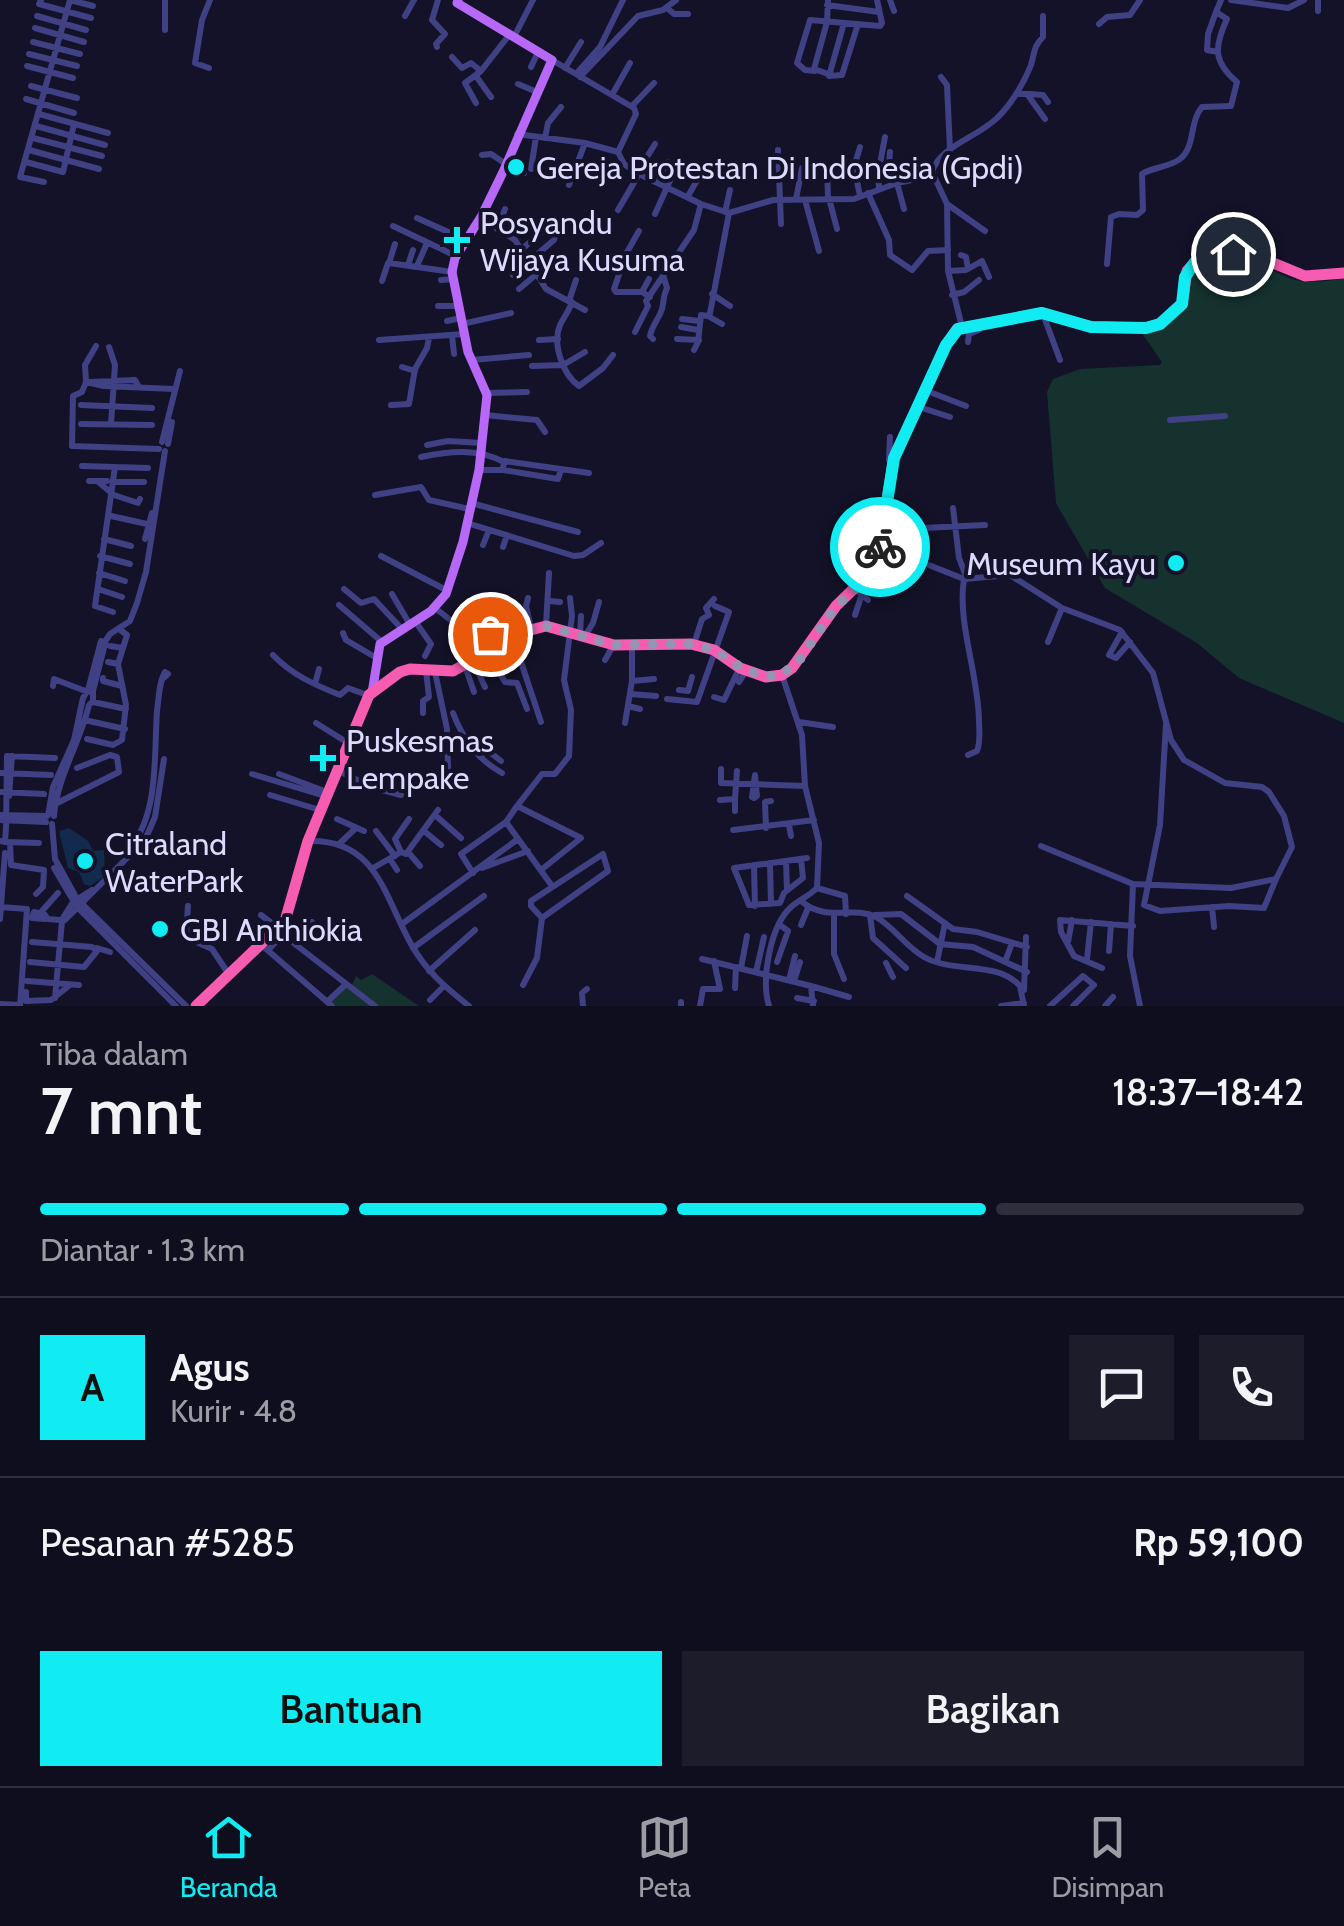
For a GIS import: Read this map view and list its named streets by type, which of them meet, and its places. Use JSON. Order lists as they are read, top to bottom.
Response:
{
  "places": {
    "other": [
      "Gereja Protestan Di Indonesia (Gpdi)",
      "Museum Kayu",
      "Citraland WaterPark",
      "GBI Anthiokia"
    ],
    "health": ["Posyandu Wijaya Kusuma", "Puskesmas Lempake"]
  },
  "page": {
    "heading": ["7 mnt", "Tiba dalam", "18:37–18:42"],
    "panel": [
      "Agus",
      "Kurir · 4.8",
      "Pesanan #5285",
      "Rp 59,100"
    ],
    "bar": "Diantar · 1.3 km",
    "round": "A",
    "buttons": ["Bantuan", "Bagikan"],
    "tabs": ["Beranda", "Peta", "Disimpan"]
  }
}
